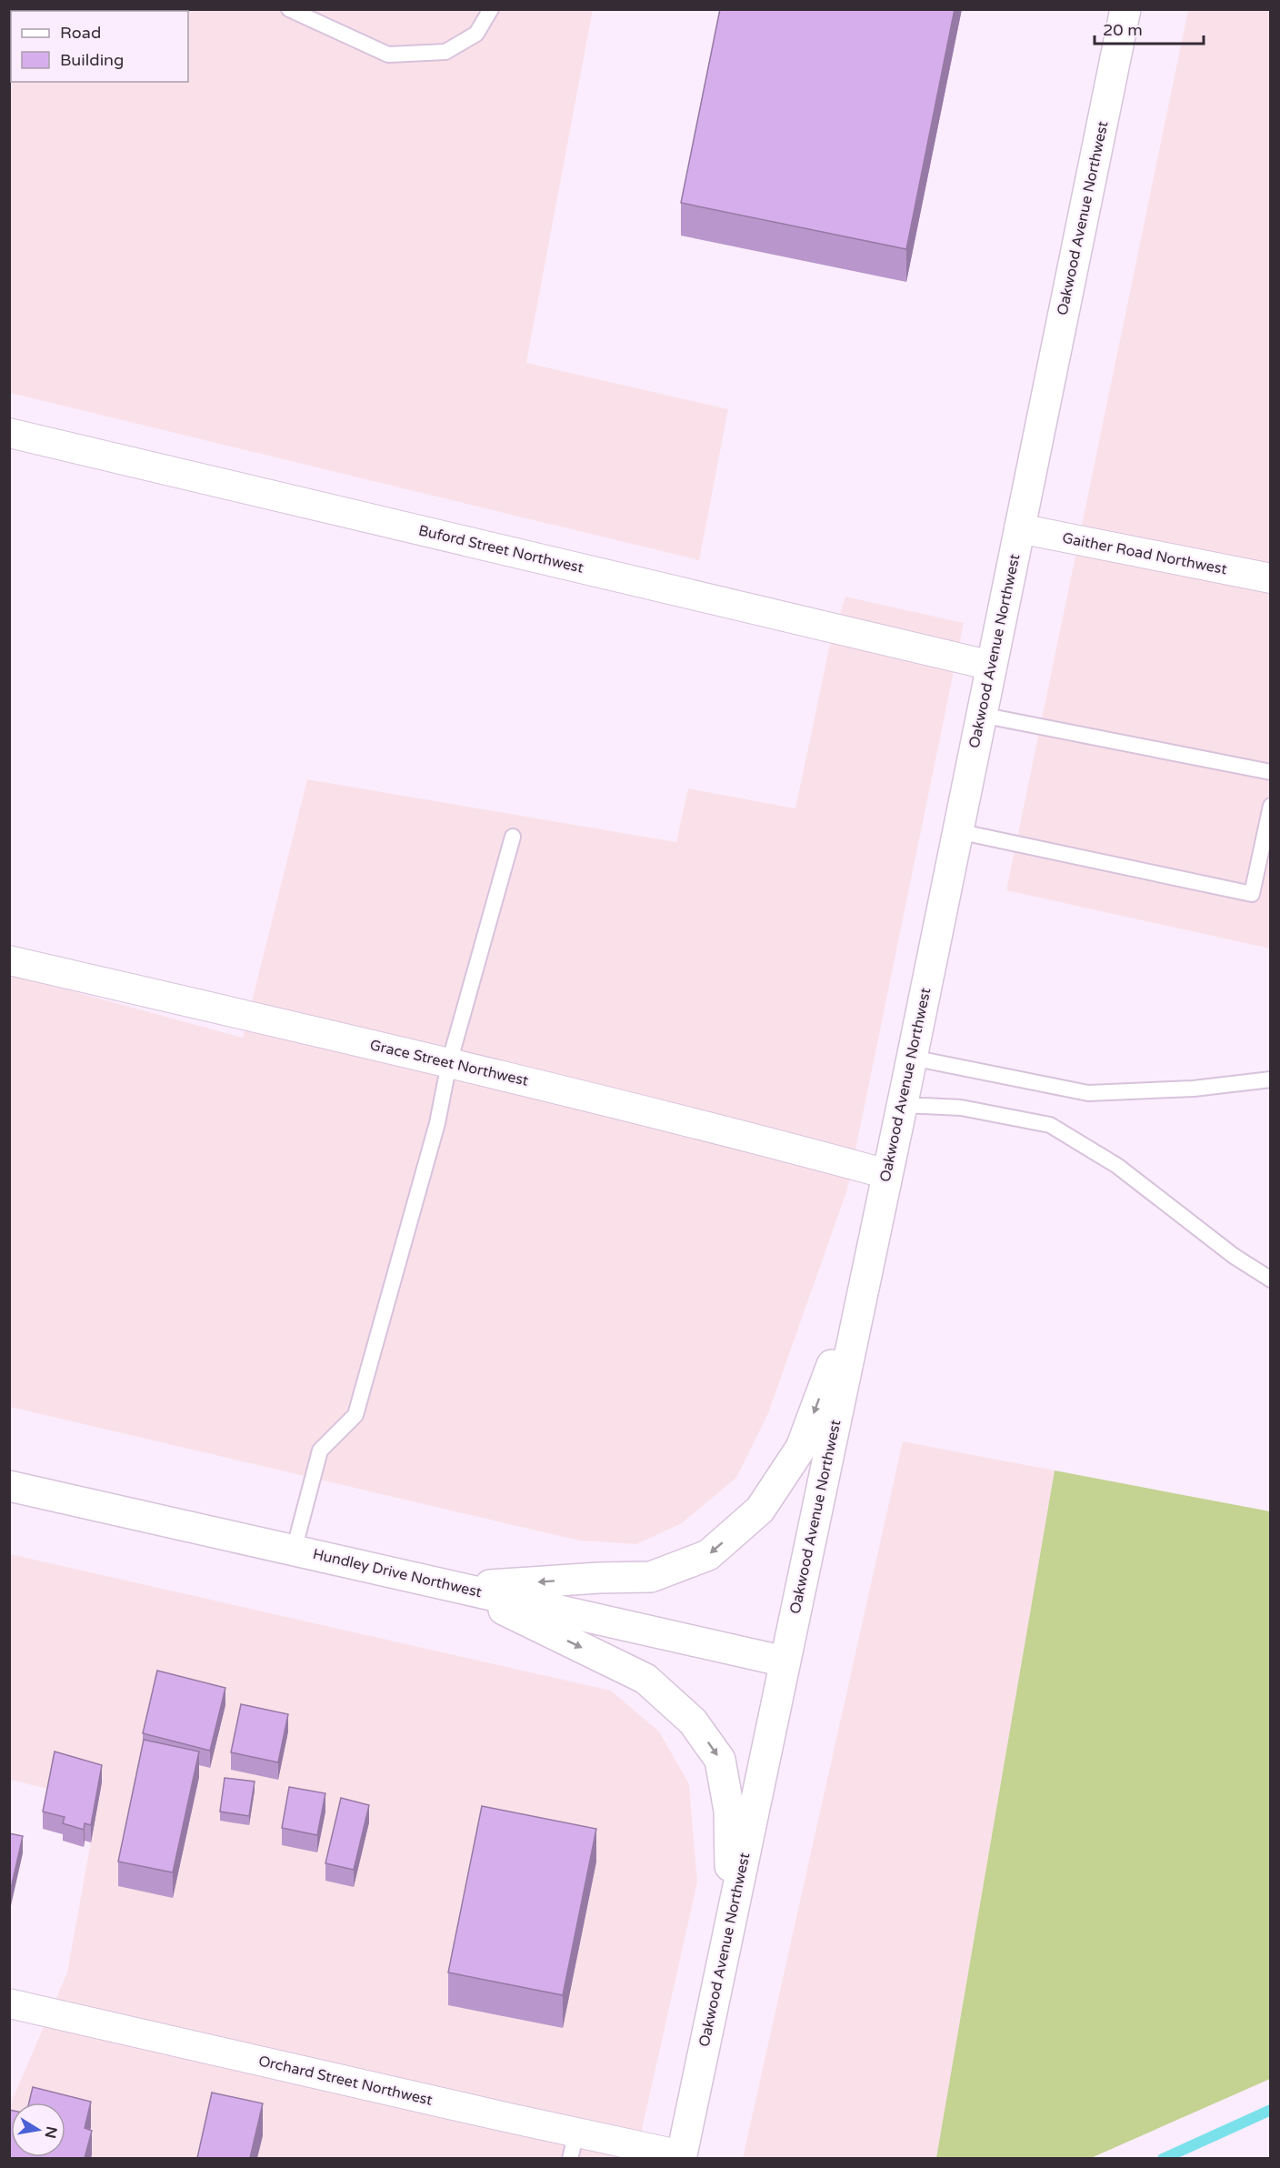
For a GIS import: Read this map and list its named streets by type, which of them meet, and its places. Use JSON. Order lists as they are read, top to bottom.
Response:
{
  "streets": {
    "street": [
      "Oakwood Avenue Northwest",
      "Buford Street Northwest",
      "Gaither Road Northwest",
      "Grace Street Northwest",
      "Hundley Drive Northwest",
      "Orchard Street Northwest"
    ]
  },
  "crossings": [
    ["Oakwood Avenue Northwest", "Buford Street Northwest"],
    ["Oakwood Avenue Northwest", "Gaither Road Northwest"],
    ["Oakwood Avenue Northwest", "Grace Street Northwest"],
    ["Oakwood Avenue Northwest", "Hundley Drive Northwest"],
    ["Oakwood Avenue Northwest", "Orchard Street Northwest"]
  ],
  "legend": ["Road", "Building"],
  "scale_bar": "20 m",
  "north": "right"
}
